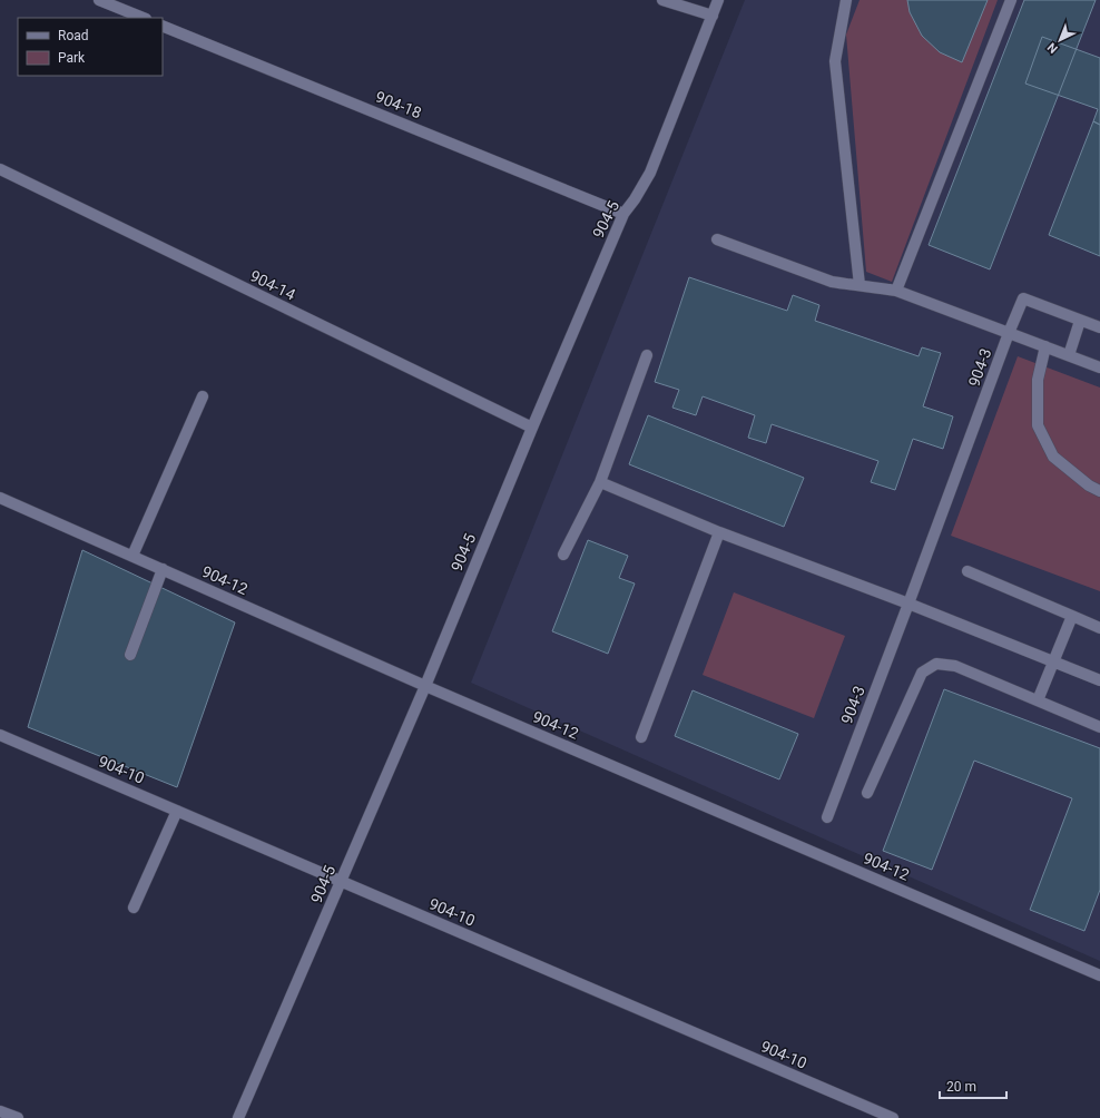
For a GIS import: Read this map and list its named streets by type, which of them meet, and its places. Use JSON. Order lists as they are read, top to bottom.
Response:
{
  "streets": {
    "street": [
      "904-18",
      "904-5",
      "904-14",
      "904-3",
      "904-12",
      "904-10"
    ]
  },
  "crossings": [
    ["904-18", "904-5"],
    ["904-5", "904-14"],
    ["904-5", "904-12"],
    ["904-5", "904-10"]
  ],
  "legend": ["Road", "Park"],
  "scale_bar": "20 m",
  "north": "bottom left"
}
